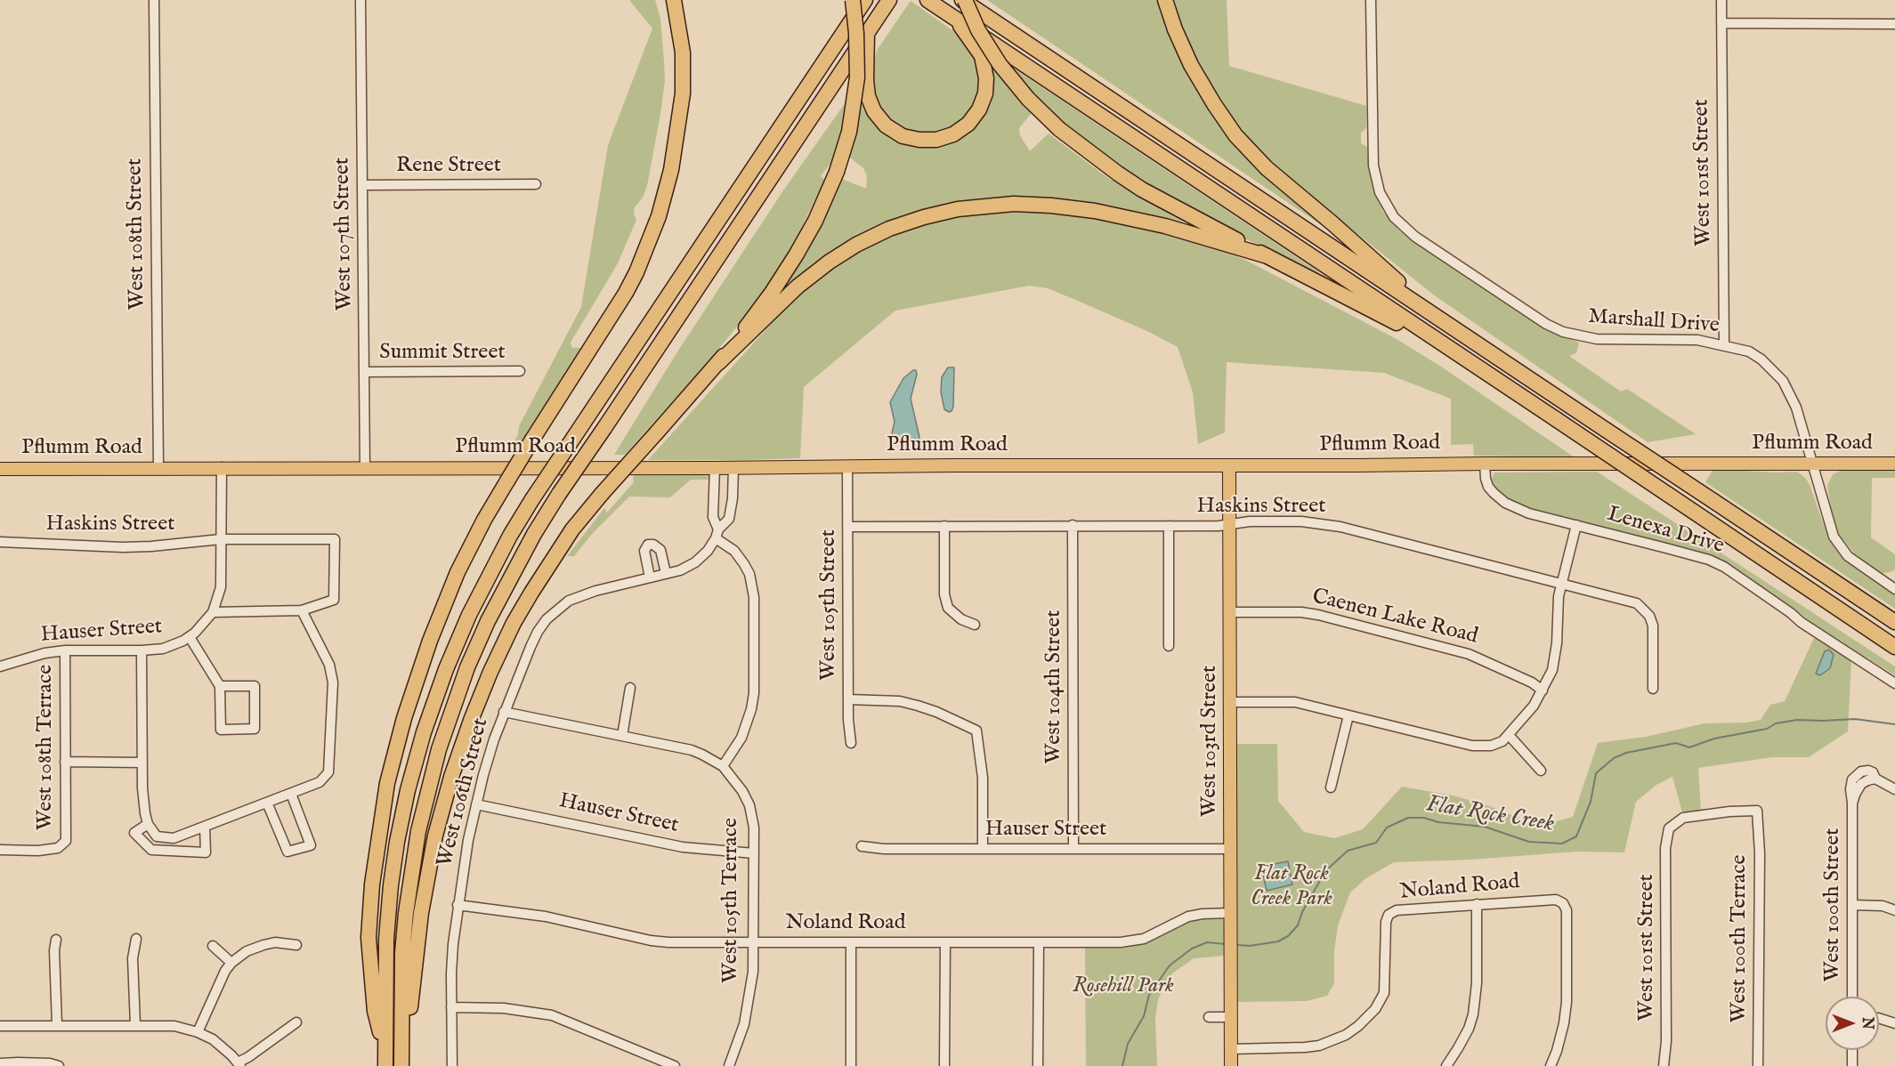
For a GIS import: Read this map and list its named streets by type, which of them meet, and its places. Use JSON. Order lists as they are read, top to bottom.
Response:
{
  "streets": {
    "main road": ["Pflumm Road", "West 103rd Street"],
    "street": [
      "Rene Street",
      "West 101st Street",
      "West 108th Street",
      "West 107th Street",
      "Marshall Drive",
      "Summit Street",
      "Haskins Street",
      "Lenexa Drive",
      "West 105th Street",
      "Caenen Lake Road",
      "Hauser Street",
      "West 104th Street",
      "West 108th Terrace",
      "West 106th Street",
      "Noland Road",
      "West 105th Terrace",
      "West 100th Street",
      "West 100th Terrace"
    ]
  },
  "crossings": [
    ["Rene Street", "West 107th Street"],
    ["West 101st Street", "Marshall Drive"],
    ["West 101st Street", "West 100th Terrace"],
    ["West 108th Street", "Pflumm Road"],
    ["West 107th Street", "Summit Street"],
    ["West 107th Street", "Pflumm Road"],
    ["Marshall Drive", "Pflumm Road"],
    ["Pflumm Road", "Lenexa Drive"],
    ["Pflumm Road", "West 105th Street"],
    ["Pflumm Road", "Hauser Street"],
    ["Pflumm Road", "West 103rd Street"],
    ["Pflumm Road", "West 106th Street"],
    ["Haskins Street", "West 105th Street"],
    ["Haskins Street", "Hauser Street"],
    ["Haskins Street", "West 104th Street"],
    ["Haskins Street", "West 103rd Street"],
    ["Caenen Lake Road", "West 103rd Street"],
    ["Hauser Street", "West 104th Street"],
    ["Hauser Street", "West 103rd Street"],
    ["Hauser Street", "West 108th Terrace"],
    ["Hauser Street", "West 106th Street"],
    ["Hauser Street", "West 105th Terrace"],
    ["West 103rd Street", "Noland Road"],
    ["West 106th Street", "Noland Road"],
    ["Noland Road", "West 105th Terrace"]
  ],
  "water": ["Flat Rock Creek"],
  "parks": ["Flat Rock Creek Park", "Rosehill Park"],
  "north": "right"
}
